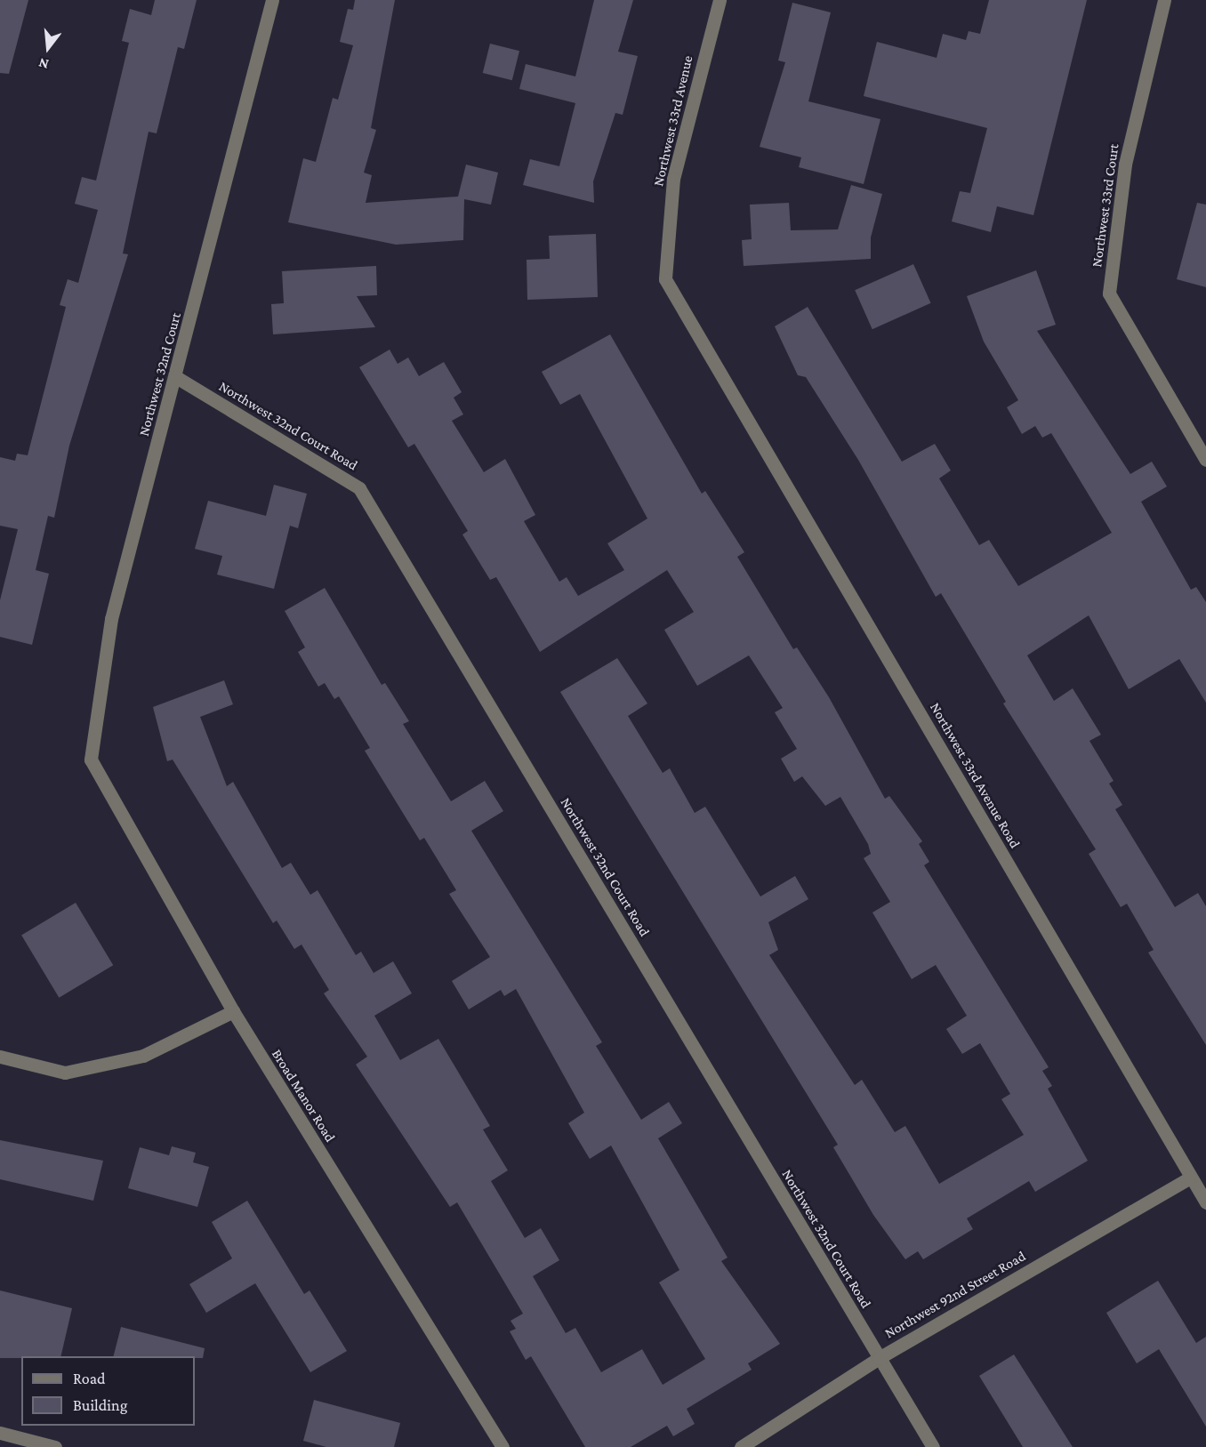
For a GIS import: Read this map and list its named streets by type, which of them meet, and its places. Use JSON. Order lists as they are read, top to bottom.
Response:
{
  "streets": {
    "street": [
      "Northwest 33rd Avenue",
      "Northwest 33rd Court",
      "Northwest 32nd Court",
      "Northwest 32nd Court Road",
      "Northwest 33rd Avenue Road",
      "Broad Manor Road",
      "Northwest 92nd Street Road"
    ]
  },
  "crossings": [
    ["Northwest 33rd Avenue", "Northwest 33rd Avenue Road"],
    ["Northwest 32nd Court", "Northwest 32nd Court Road"],
    ["Northwest 32nd Court", "Broad Manor Road"],
    ["Northwest 32nd Court Road", "Northwest 92nd Street Road"],
    ["Northwest 33rd Avenue Road", "Northwest 92nd Street Road"]
  ],
  "legend": ["Road", "Building"],
  "north": "bottom"
}
